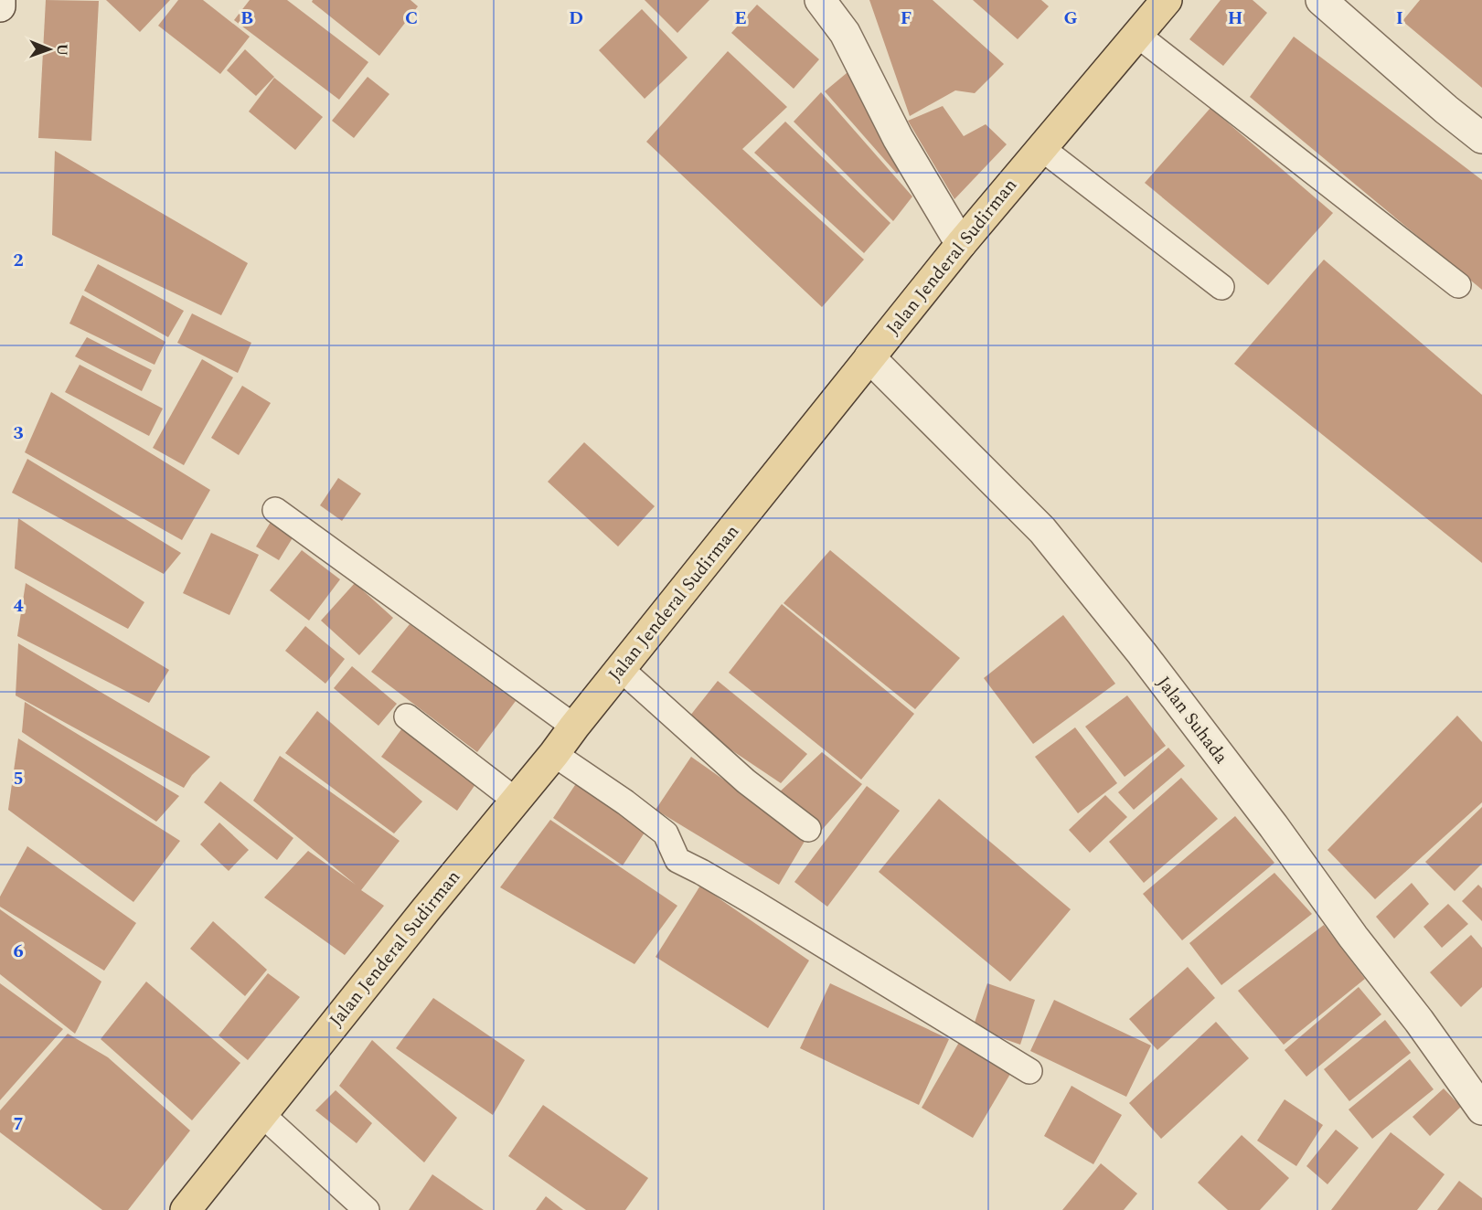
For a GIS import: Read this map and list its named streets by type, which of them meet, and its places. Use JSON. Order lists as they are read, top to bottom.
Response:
{
  "streets": {
    "main road": ["Jalan Jenderal Sudirman"],
    "street": ["Jalan Suhada"]
  },
  "crossings": [
    ["Jalan Jenderal Sudirman", "Jalan Suhada"]
  ],
  "north": "right",
  "grid": {
    "columns": [
      "B",
      "C",
      "D",
      "E",
      "F",
      "G",
      "H",
      "I"
    ],
    "rows": [
      "2",
      "3",
      "4",
      "5",
      "6",
      "7"
    ]
  }
}
